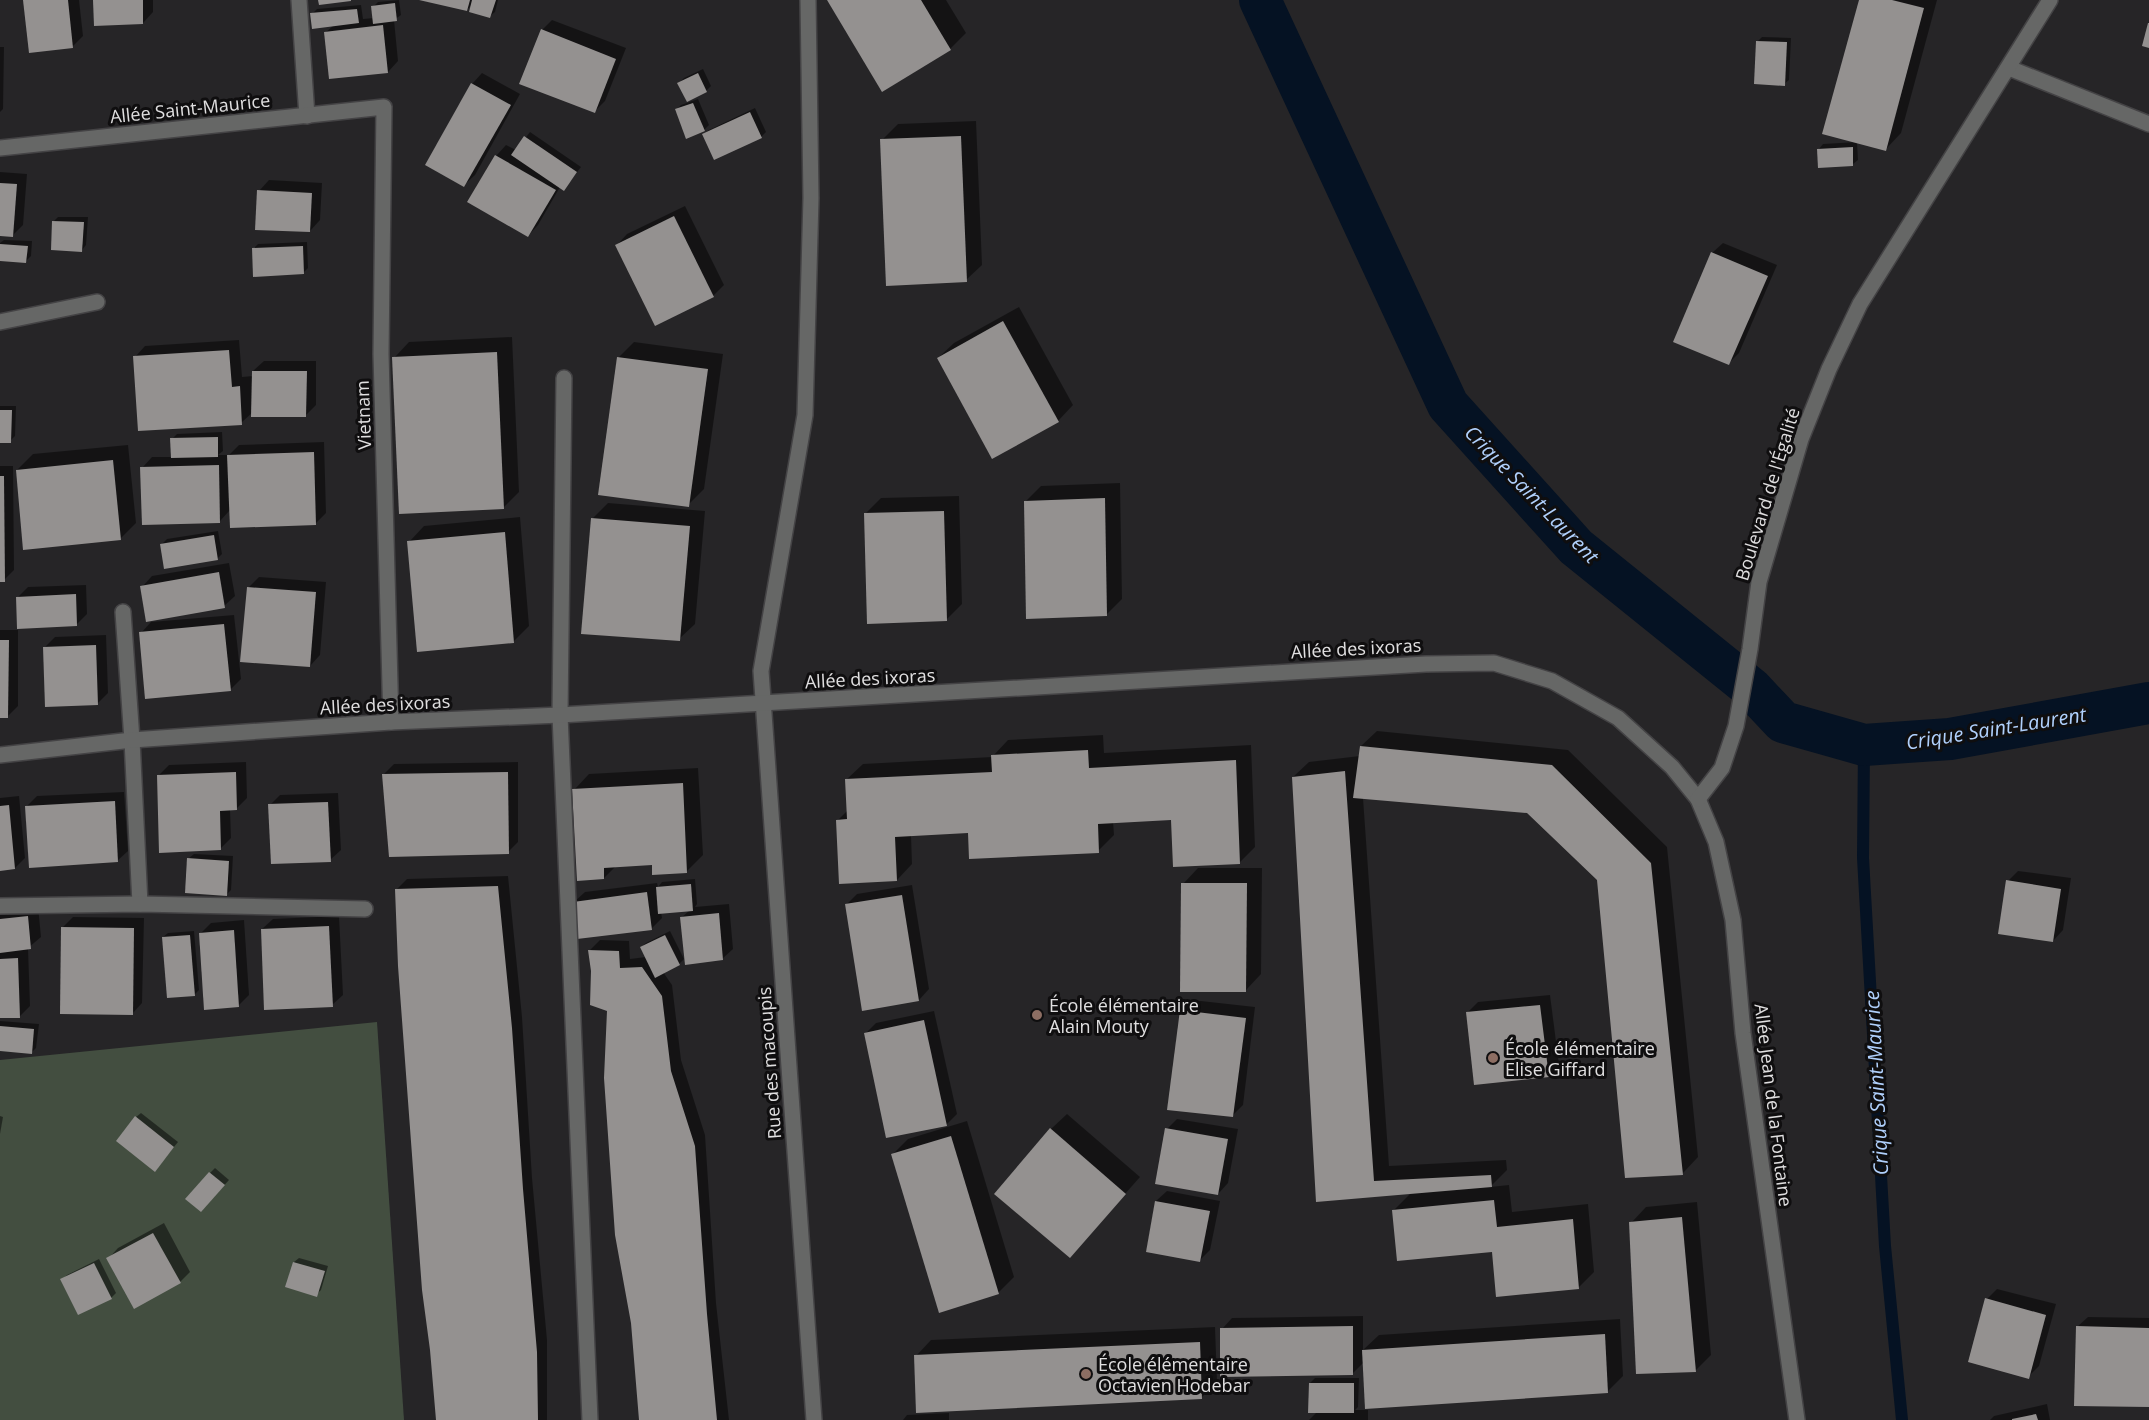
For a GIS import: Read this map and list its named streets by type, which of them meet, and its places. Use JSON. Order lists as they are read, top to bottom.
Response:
{
  "streets": {
    "street": [
      "Allée Saint-Maurice",
      "Vietnam",
      "Boulevard de l'Égalité",
      "Allée des ixoras",
      "Rue des macoupis",
      "Allée Jean de la Fontaine"
    ]
  },
  "crossings": [
    ["Allée Saint-Maurice", "Vietnam"],
    ["Vietnam", "Allée des ixoras"],
    ["Boulevard de l'Égalité", "Allée des ixoras"],
    ["Boulevard de l'Égalité", "Allée Jean de la Fontaine"],
    ["Allée des ixoras", "Rue des macoupis"],
    ["Allée des ixoras", "Allée Jean de la Fontaine"]
  ],
  "water": ["Crique Saint-Laurent", "Crique Saint-Maurice"],
  "places": ["École élémentaire Alain Mouty", "École élémentaire Elise Giffard", "École élémentaire Octavien Hodebar"]
}
